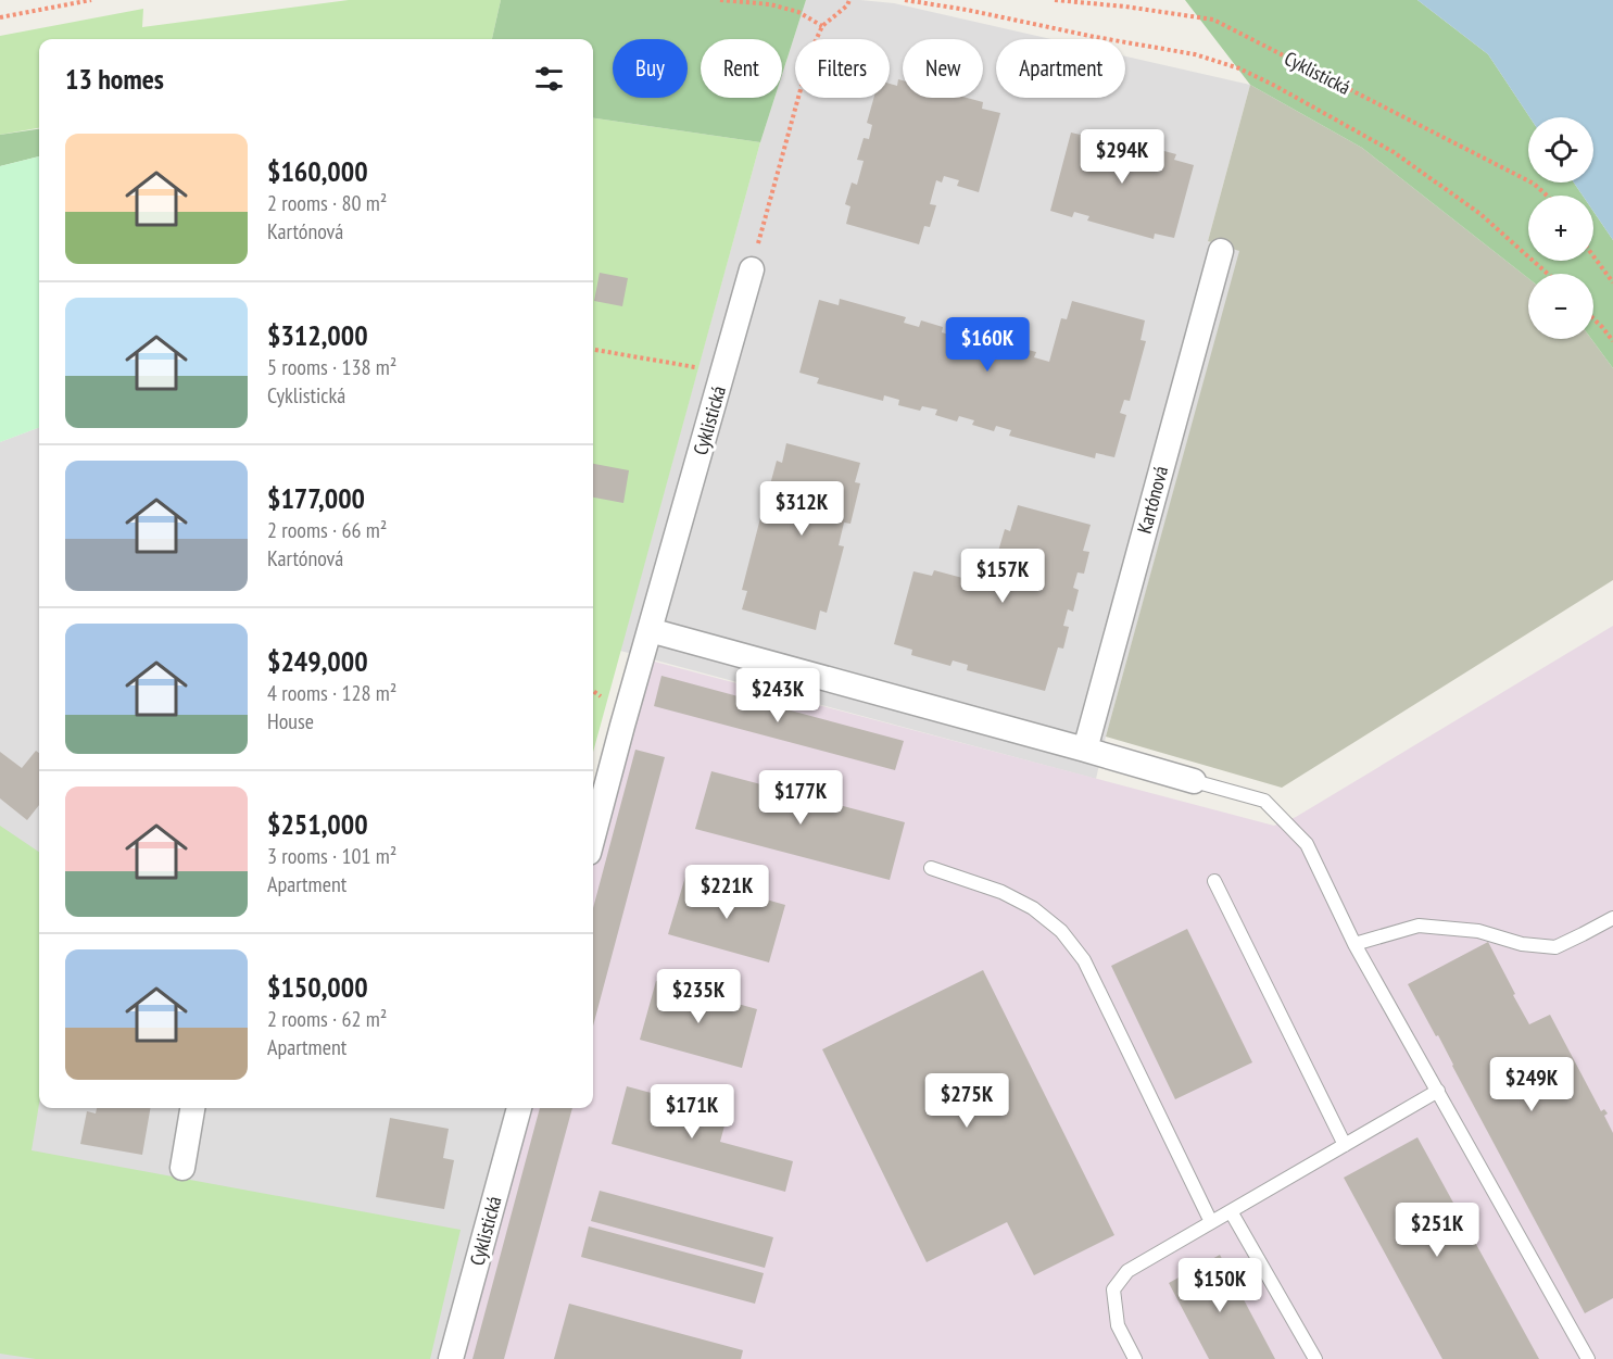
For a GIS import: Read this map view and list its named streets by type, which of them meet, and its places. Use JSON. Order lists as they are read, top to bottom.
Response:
{
  "streets": {
    "street": ["Cyklistická", "Kartónová"]
  },
  "page": {
    "chip": [
      "Buy",
      "Rent",
      "Filters",
      "New",
      "Apartment"
    ],
    "heading": "13 homes",
    "map_buttons": ["+", "−"],
    "list": [
      {
        "name": "$160,000",
        "note": "2 rooms · 80 m² · Kartónová"
      },
      {
        "name": "$312,000",
        "note": "5 rooms · 138 m² · Cyklistická"
      },
      {
        "name": "$177,000",
        "note": "2 rooms · 66 m² · Kartónová"
      },
      {
        "name": "$249,000",
        "note": "4 rooms · 128 m² · House"
      },
      {
        "name": "$251,000",
        "note": "3 rooms · 101 m² · Apartment"
      },
      {
        "name": "$150,000",
        "note": "2 rooms · 62 m² · Apartment"
      }
    ],
    "price": [
      "$294K",
      "$160K",
      "$312K",
      "$157K",
      "$243K",
      "$177K",
      "$221K",
      "$235K",
      "$249K",
      "$275K",
      "$171K",
      "$251K",
      "$150K"
    ]
  }
}
